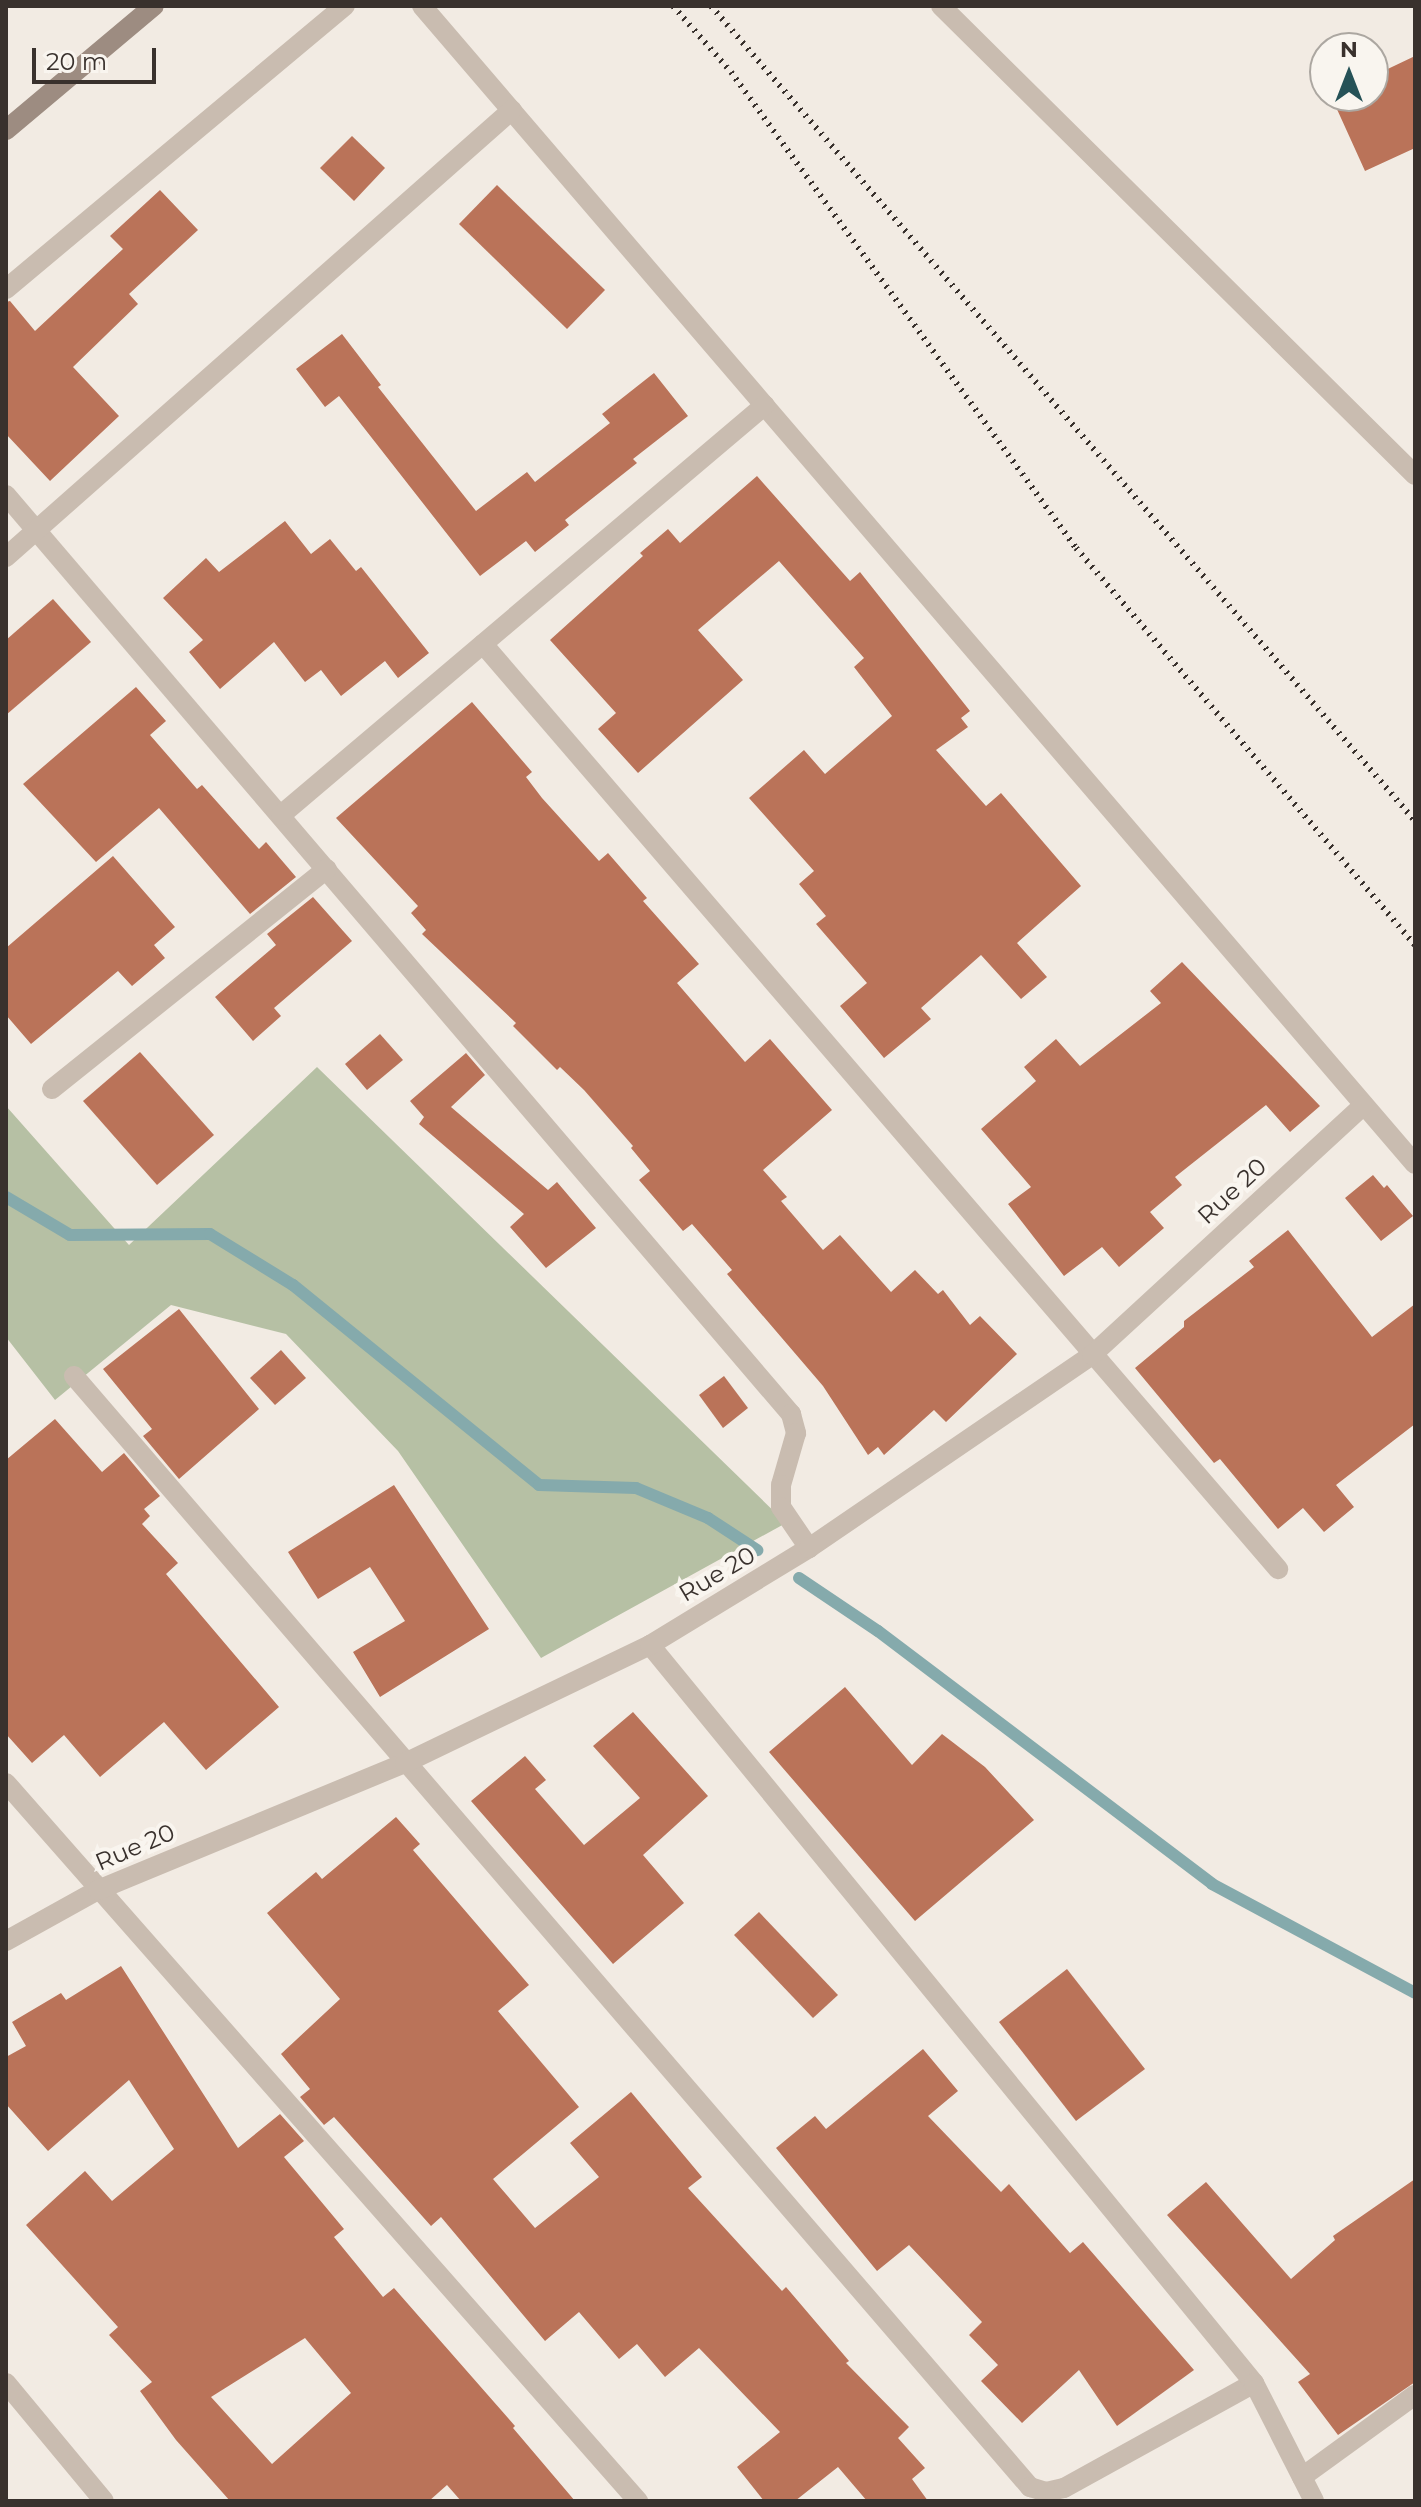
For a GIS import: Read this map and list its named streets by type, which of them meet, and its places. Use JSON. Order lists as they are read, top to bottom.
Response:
{
  "streets": {
    "street": ["Rue 20"]
  },
  "scale_bar": "20 m",
  "north": "top"
}
